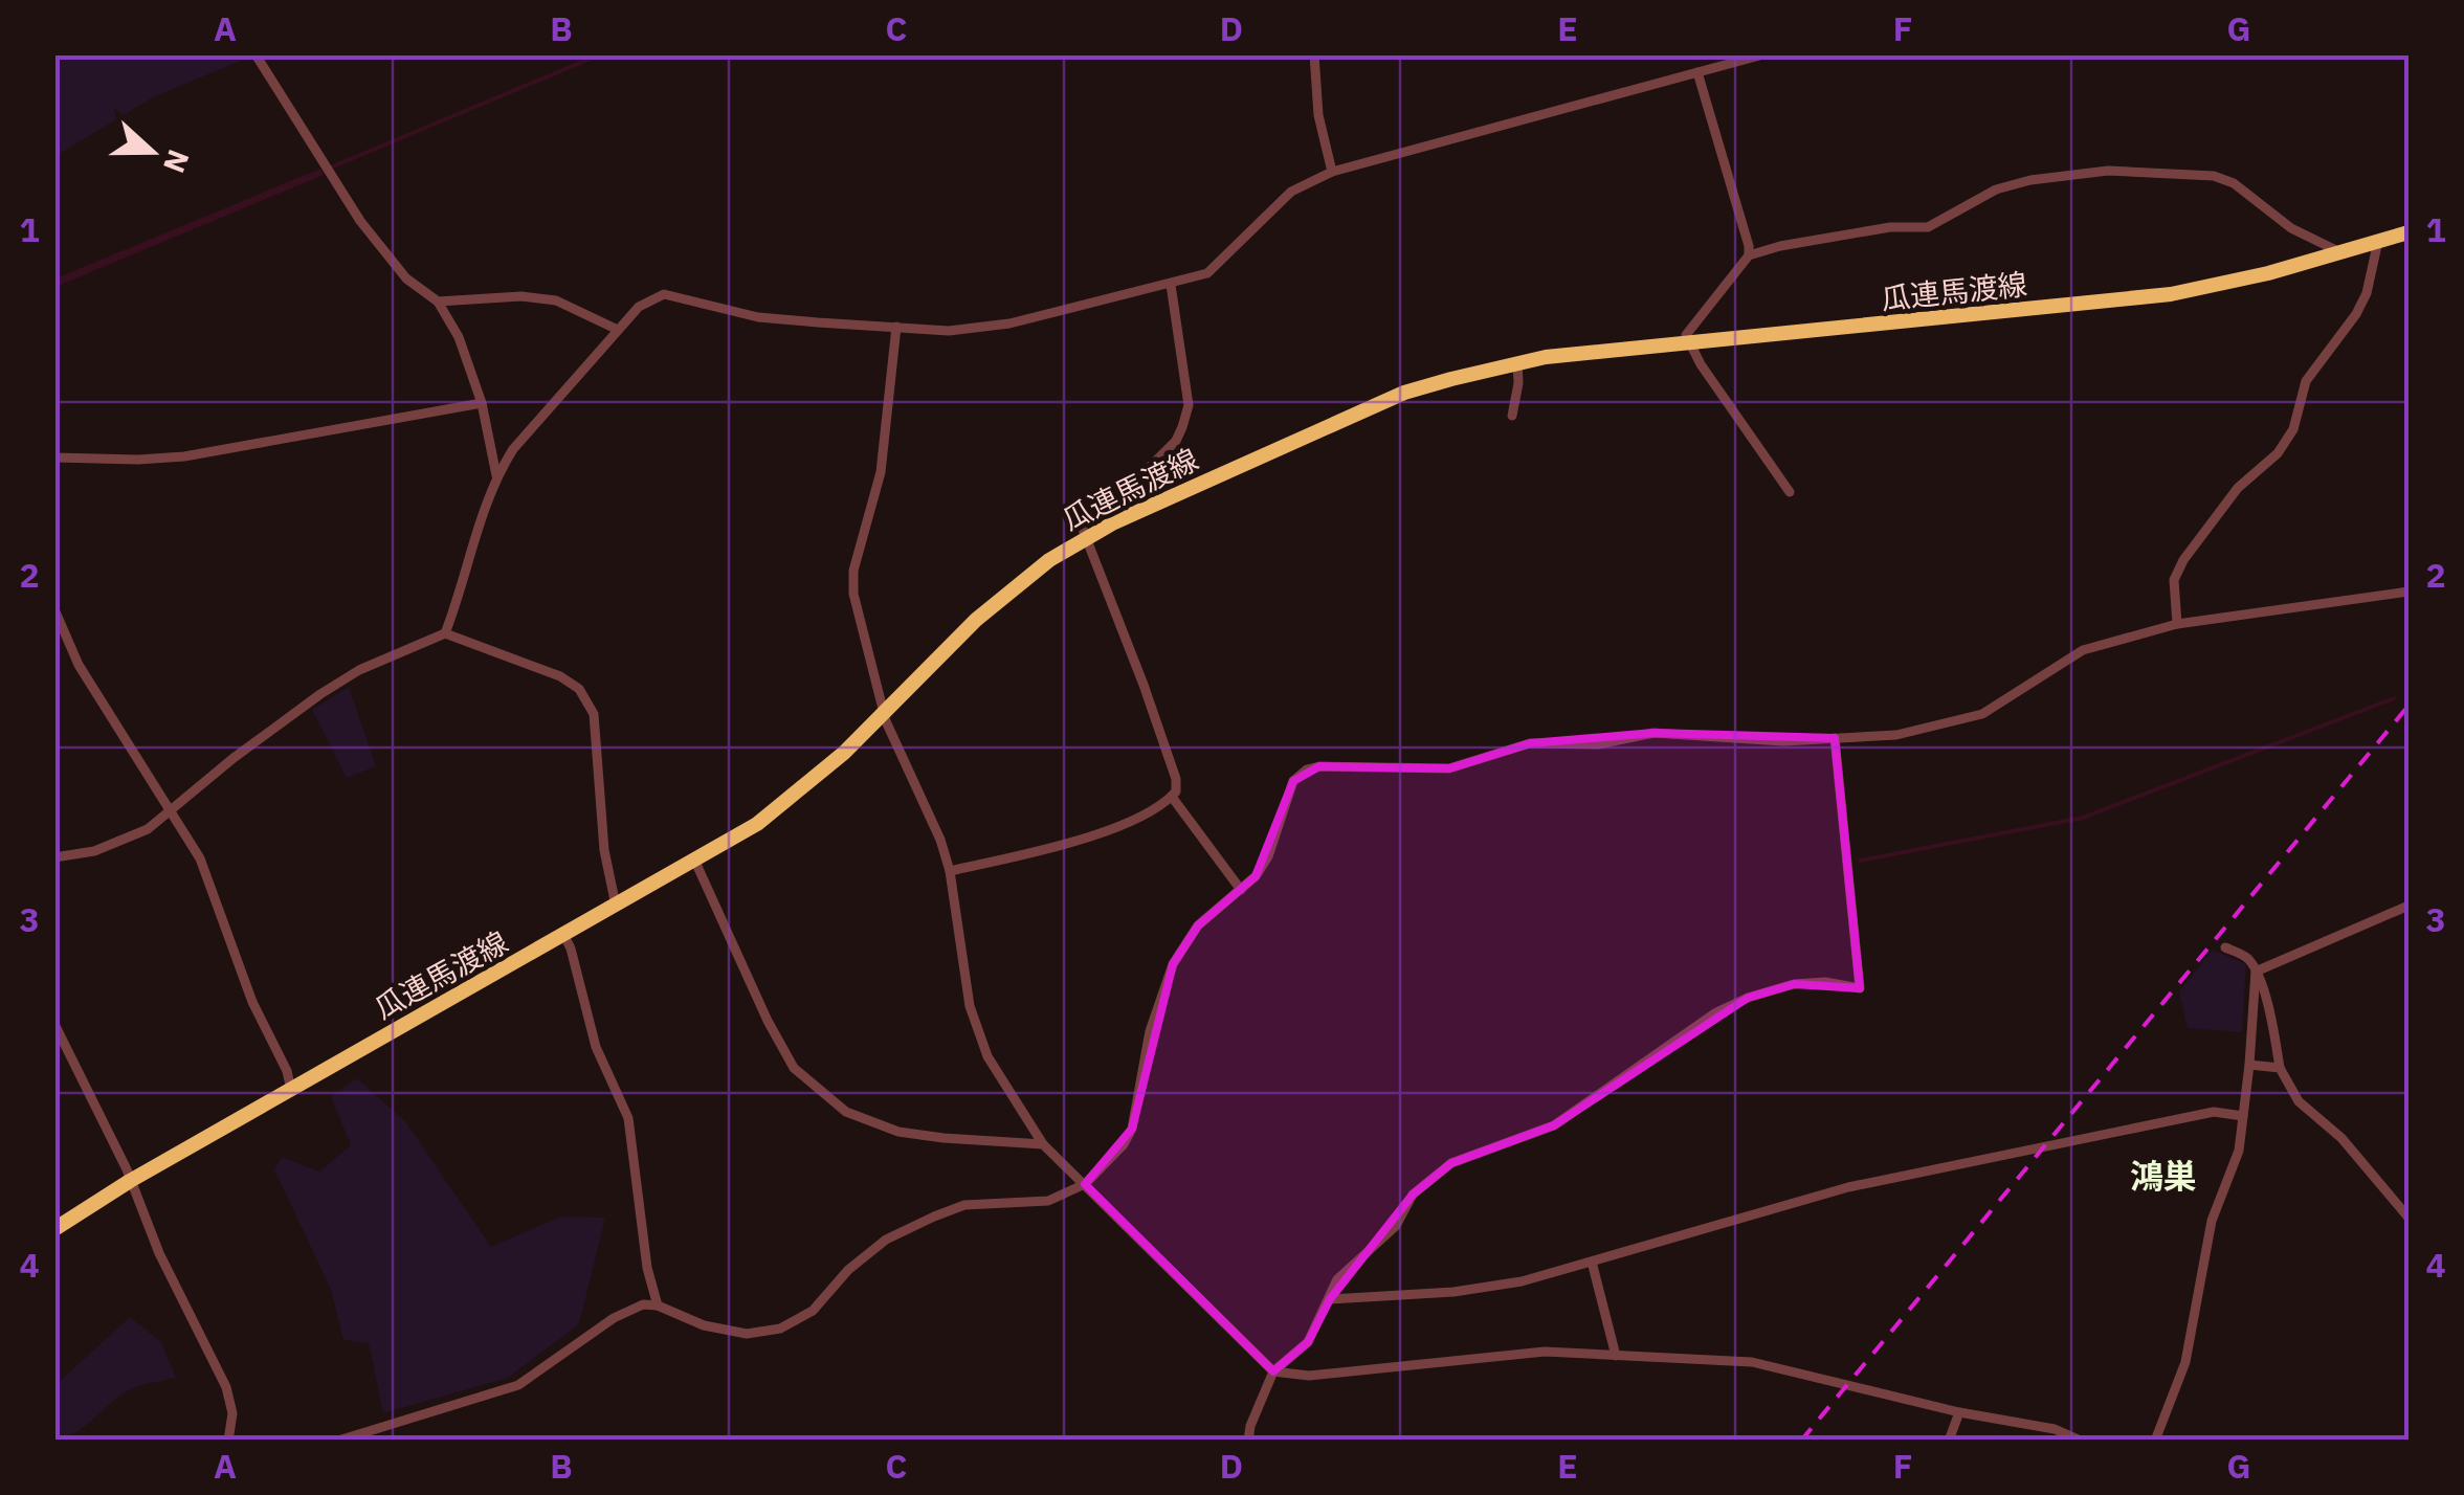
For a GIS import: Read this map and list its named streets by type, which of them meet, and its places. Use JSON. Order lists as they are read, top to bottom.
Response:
{
  "streets": {
    "main road": ["瓜連馬渡線"]
  },
  "districts": ["鴻巣"],
  "north": "right",
  "grid": {
    "columns": [
      "A",
      "B",
      "C",
      "D",
      "E",
      "F",
      "G"
    ],
    "rows": [
      "1",
      "2",
      "3",
      "4"
    ]
  }
}
